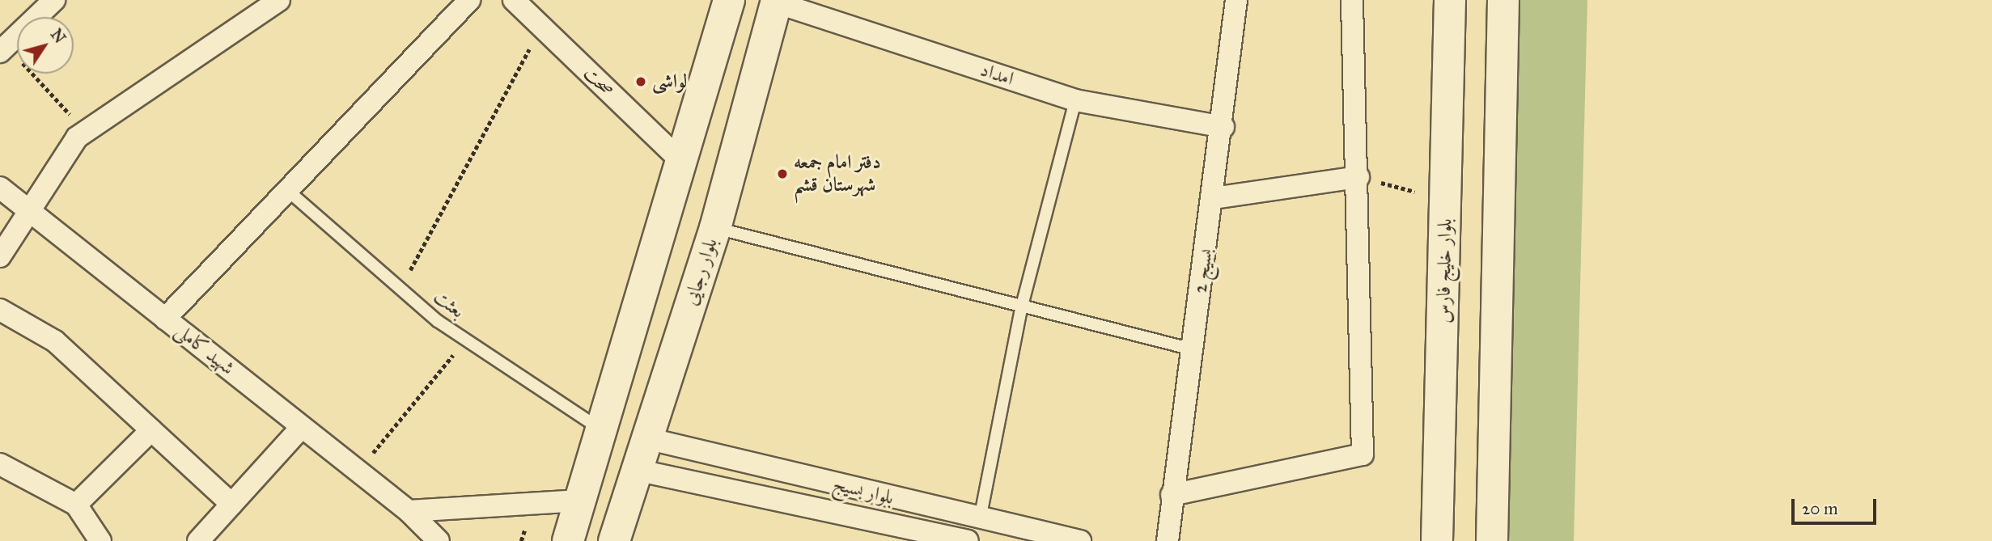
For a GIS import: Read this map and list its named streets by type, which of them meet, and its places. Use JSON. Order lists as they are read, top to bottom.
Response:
{
  "streets": {
    "main road": ["بلوار خلیج فارس", "بلوار رجایی"],
    "street": [
      "امداد",
      "صحت",
      "بسیج 2",
      "شهید کاملی",
      "بلوار بسیج"
    ],
    "lane": ["بعثت"]
  },
  "crossings": [
    ["امداد", "بسیج 2"],
    ["امداد", "بلوار رجایی"],
    ["بلوار رجایی", "بلوار بسیج"]
  ],
  "places": ["لواشی", "دفتر امام جمعه شهرستان قشم"],
  "scale_bar": "20 m",
  "north": "top right"
}
